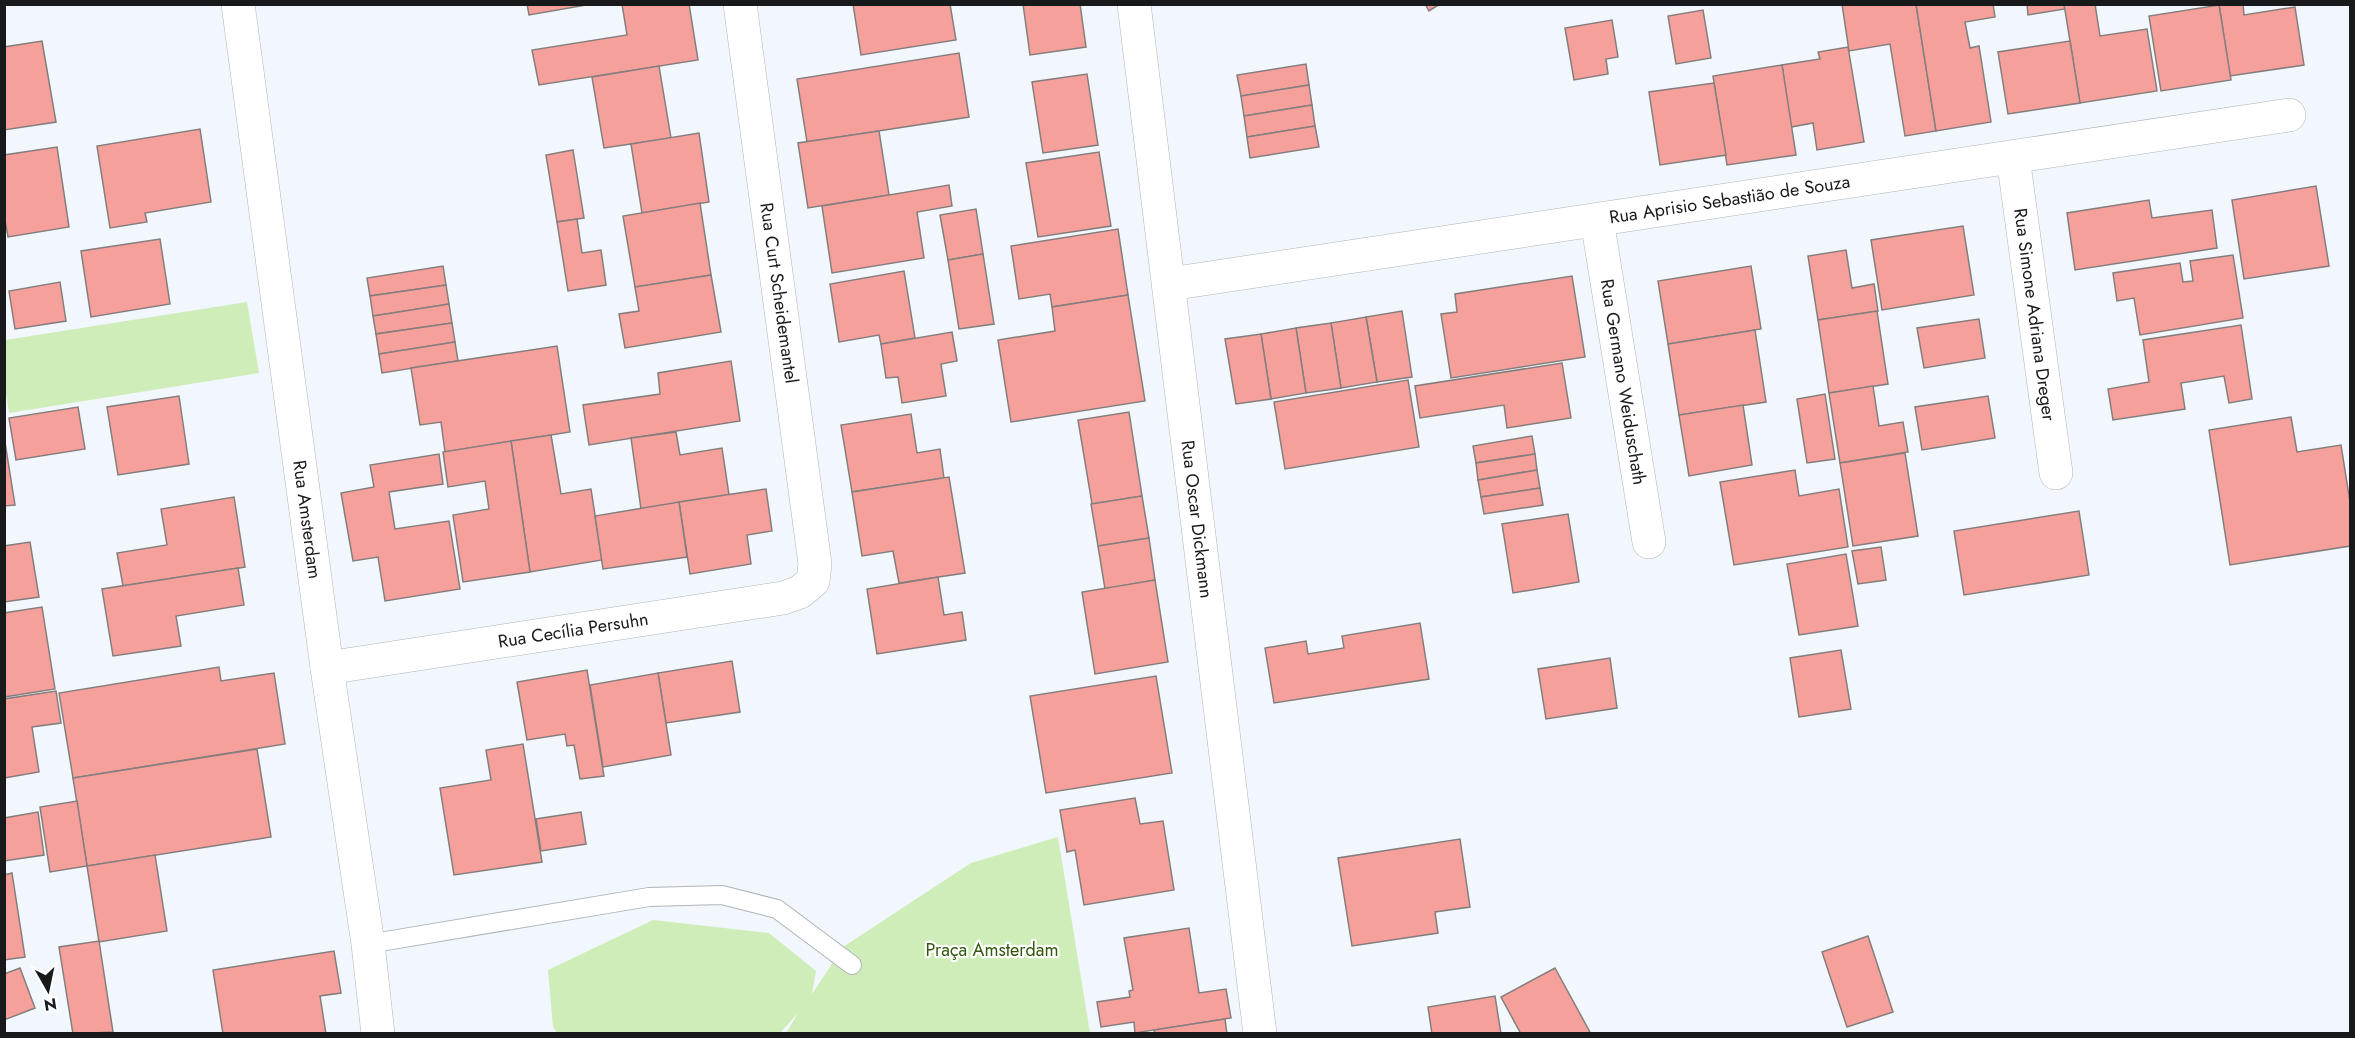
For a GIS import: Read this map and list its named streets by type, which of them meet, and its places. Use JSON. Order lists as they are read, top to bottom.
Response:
{
  "streets": {
    "street": [
      "Rua Aprisio Sebastião de Souza",
      "Rua Curt Scheidemantel",
      "Rua Simone Adriana Dreger",
      "Rua Germano Weiduschath",
      "Rua Amsterdam",
      "Rua Oscar Dickmann",
      "Rua Cecília Persuhn"
    ]
  },
  "crossings": [
    ["Rua Aprisio Sebastião de Souza", "Rua Simone Adriana Dreger"],
    ["Rua Aprisio Sebastião de Souza", "Rua Germano Weiduschath"],
    ["Rua Aprisio Sebastião de Souza", "Rua Oscar Dickmann"],
    ["Rua Curt Scheidemantel", "Rua Cecília Persuhn"],
    ["Rua Amsterdam", "Rua Cecília Persuhn"]
  ],
  "parks": ["Praça Amsterdam"],
  "north": "bottom"
}
